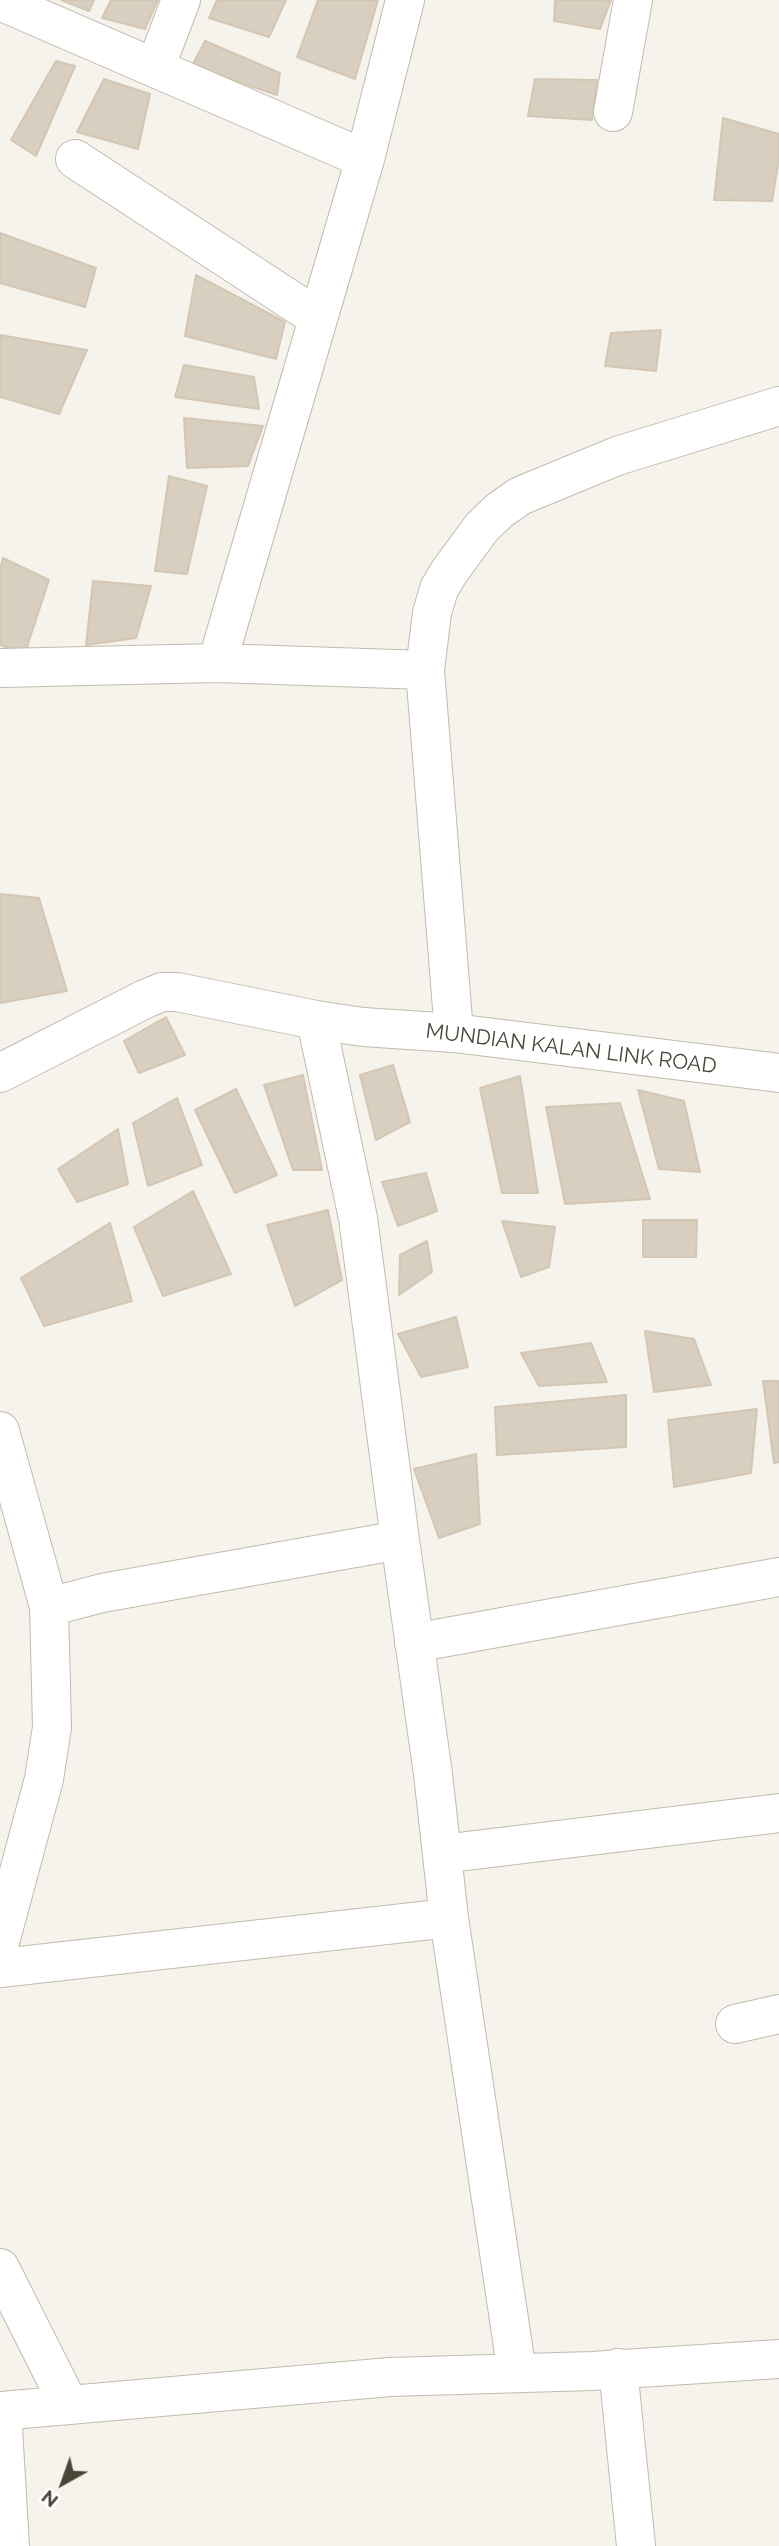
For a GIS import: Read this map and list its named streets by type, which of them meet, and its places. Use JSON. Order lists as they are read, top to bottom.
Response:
{
  "streets": {
    "street": ["MUNDIAN KALAN LINK ROAD"]
  },
  "north": "bottom left"
}
